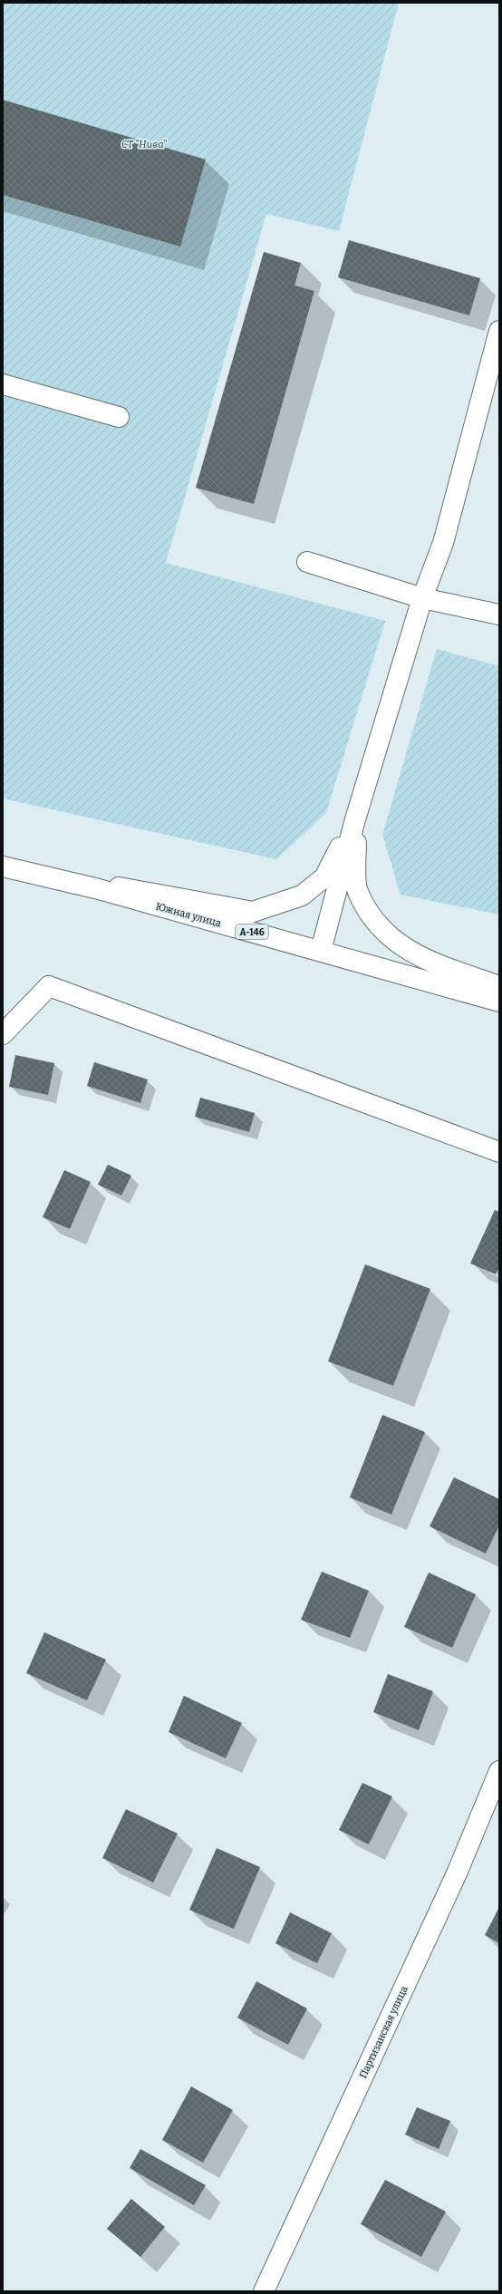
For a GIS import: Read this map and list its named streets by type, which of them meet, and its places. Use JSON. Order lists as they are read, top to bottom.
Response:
{
  "streets": {
    "main road": ["Южная улица", "А-146", "Партизанская улица"]
  },
  "parks": ["СТ \"Нива\""]
}
